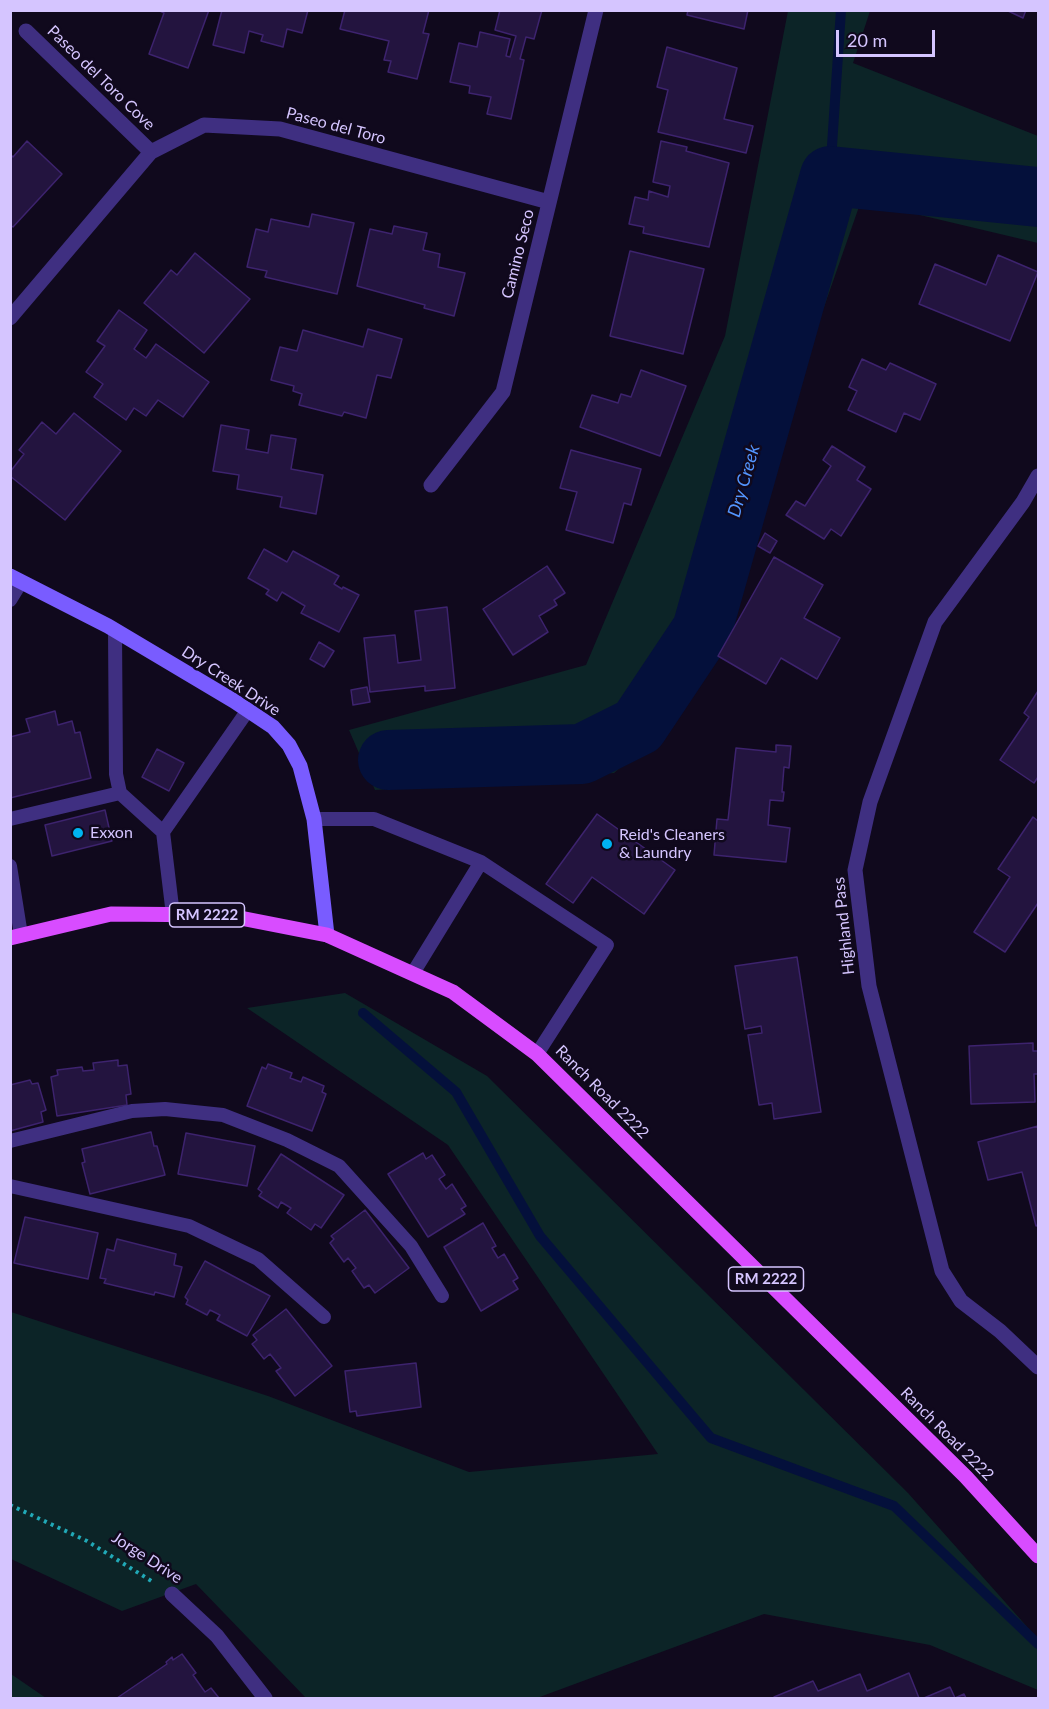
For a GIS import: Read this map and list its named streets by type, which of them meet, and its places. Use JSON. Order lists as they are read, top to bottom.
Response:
{
  "streets": {
    "main road": ["RM 2222", "Ranch Road 2222"],
    "street": [
      "Paseo del Toro Cove",
      "Paseo del Toro",
      "Camino Seco",
      "Dry Creek Drive",
      "Highland Pass",
      "Jorge Drive"
    ]
  },
  "crossings": [
    ["Paseo del Toro Cove", "Paseo del Toro"],
    ["Paseo del Toro", "Camino Seco"],
    ["Dry Creek Drive", "Ranch Road 2222"]
  ],
  "water": ["Dry Creek"],
  "places": ["Exxon", "Reid's Cleaners & Laundry"],
  "scale_bar": "20 m"
}
